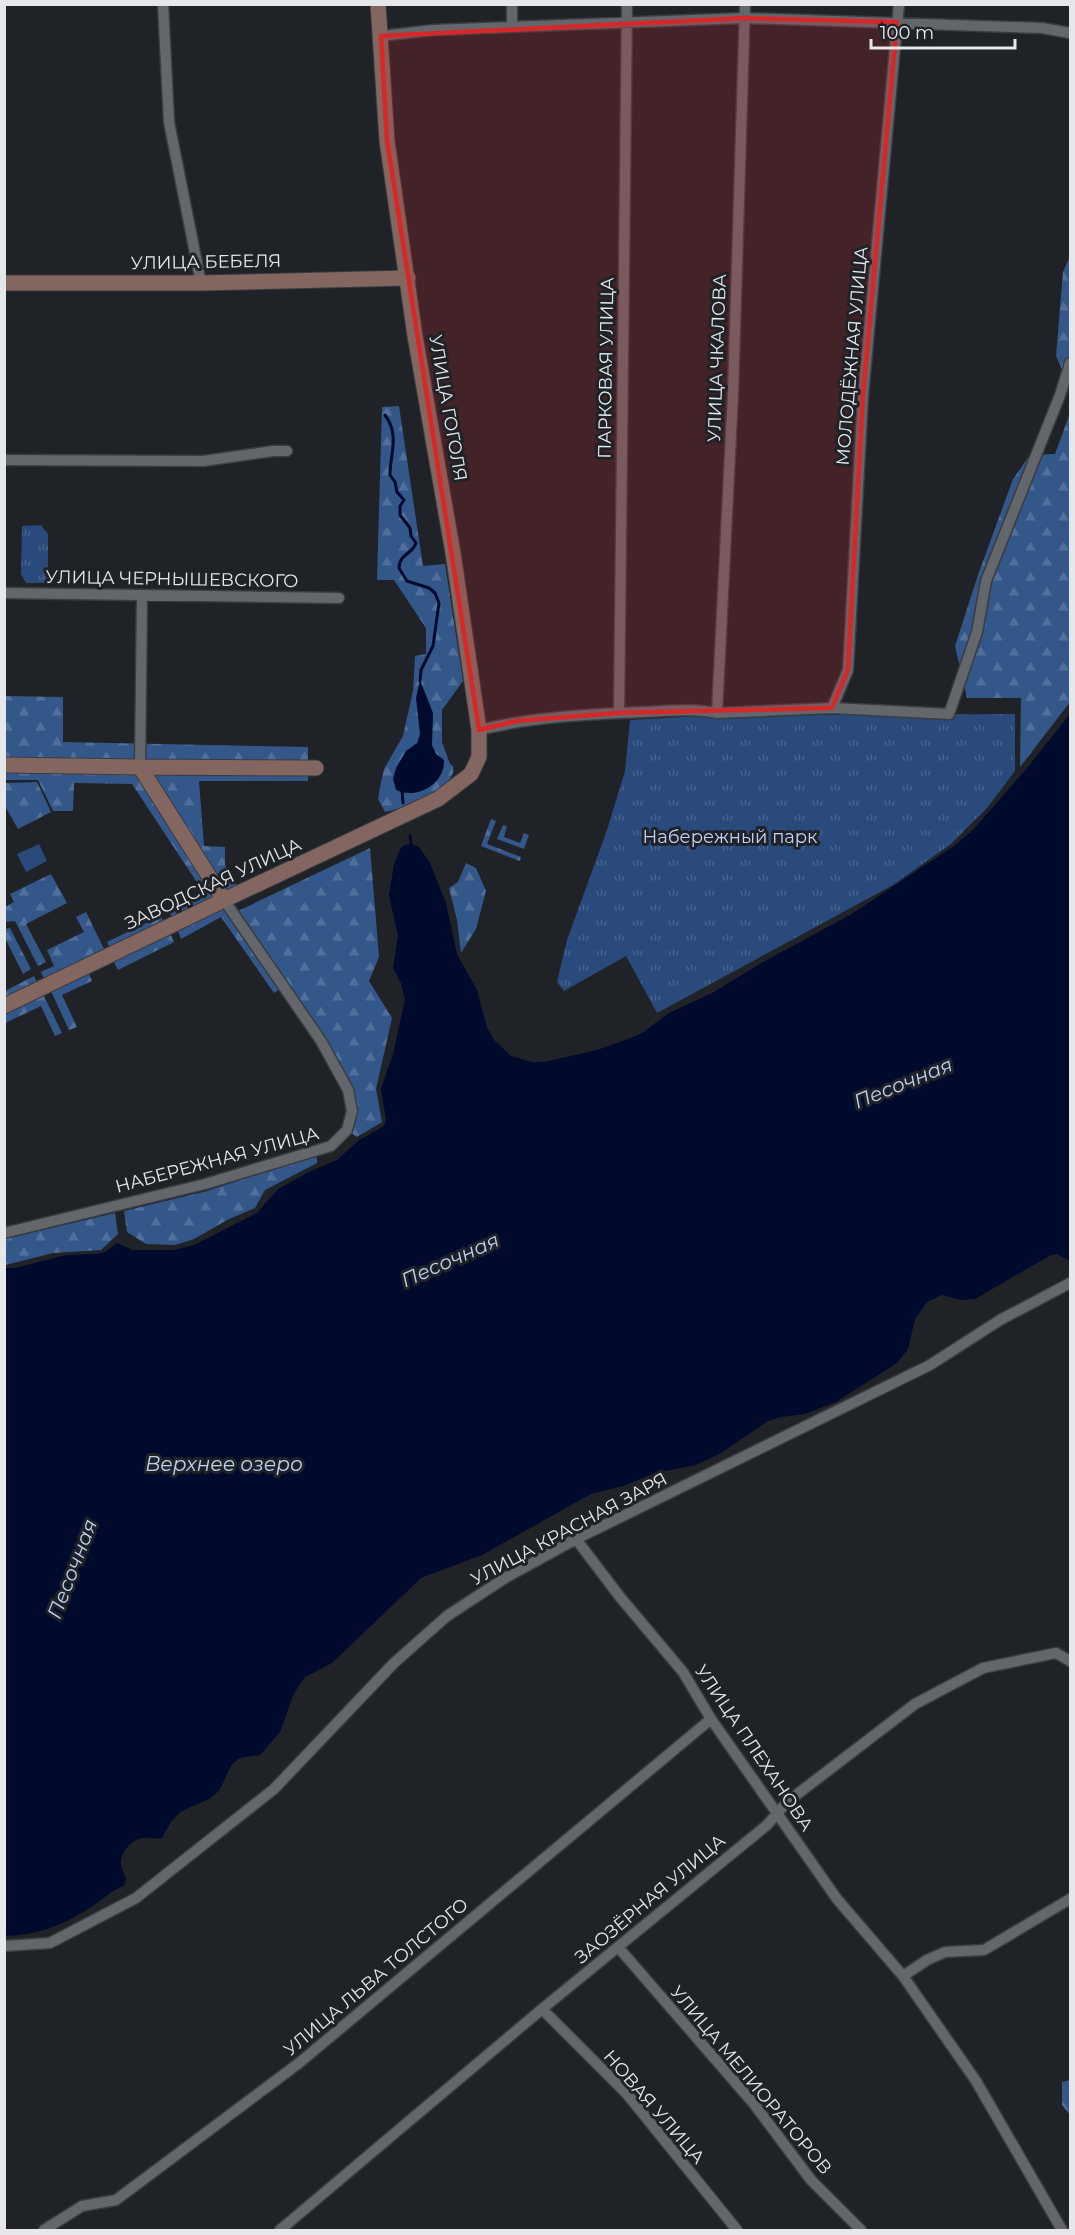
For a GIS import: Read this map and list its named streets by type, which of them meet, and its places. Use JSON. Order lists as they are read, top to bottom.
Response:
{
  "streets": {
    "main road": ["УЛИЦА БЕБЕЛЯ", "УЛИЦА ГОГОЛЯ", "ЗАВОДСКАЯ УЛИЦА"],
    "street": [
      "МОЛОДЁЖНАЯ УЛИЦА",
      "УЛИЦА ЧКАЛОВА",
      "ПАРКОВАЯ УЛИЦА",
      "УЛИЦА ЧЕРНЫШЕВСКОГО",
      "НАБЕРЕЖНАЯ УЛИЦА",
      "УЛИЦА КРАСНАЯ ЗАРЯ",
      "УЛИЦА ПЛЕХАНОВА",
      "ЗАОЗЁРНАЯ УЛИЦА",
      "УЛИЦА ЛЬВА ТОЛСТОГО",
      "УЛИЦА МЕЛИОРАТОРОВ",
      "НОВАЯ УЛИЦА"
    ]
  },
  "crossings": [
    ["УЛИЦА БЕБЕЛЯ", "УЛИЦА ГОГОЛЯ"],
    ["УЛИЦА ГОГОЛЯ", "ЗАВОДСКАЯ УЛИЦА"],
    ["ЗАВОДСКАЯ УЛИЦА", "НАБЕРЕЖНАЯ УЛИЦА"],
    ["УЛИЦА КРАСНАЯ ЗАРЯ", "УЛИЦА ПЛЕХАНОВА"],
    ["УЛИЦА ПЛЕХАНОВА", "ЗАОЗЁРНАЯ УЛИЦА"],
    ["УЛИЦА ПЛЕХАНОВА", "УЛИЦА ЛЬВА ТОЛСТОГО"],
    ["ЗАОЗЁРНАЯ УЛИЦА", "УЛИЦА МЕЛИОРАТОРОВ"],
    ["ЗАОЗЁРНАЯ УЛИЦА", "НОВАЯ УЛИЦА"]
  ],
  "water": ["Песочная", "Верхнее озеро"],
  "parks": ["Набережный парк"],
  "scale_bar": "100 m"
}
